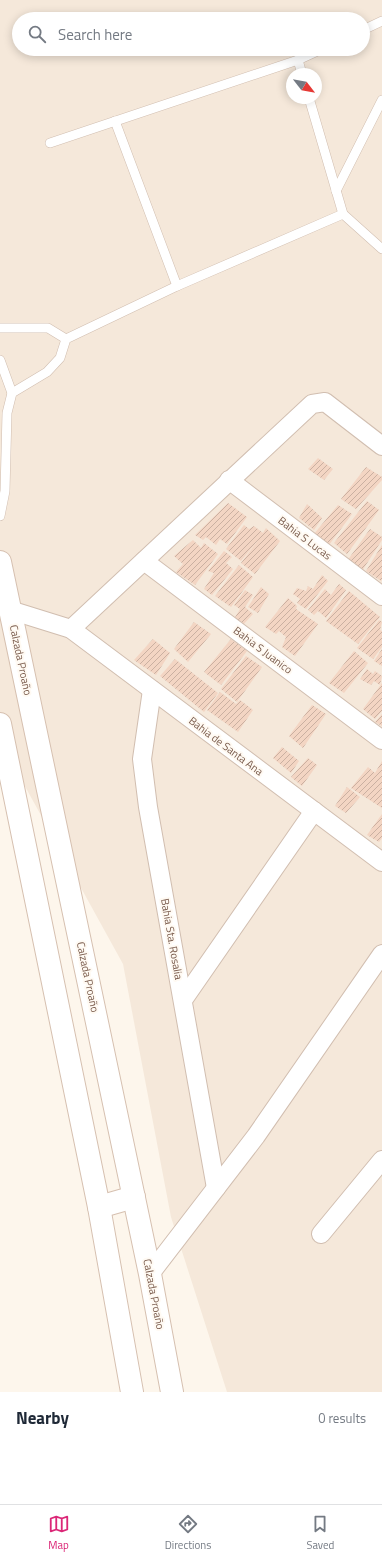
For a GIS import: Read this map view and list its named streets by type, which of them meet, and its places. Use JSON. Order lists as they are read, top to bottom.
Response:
{
  "streets": {
    "main road": ["Calzada Proaño"],
    "street": [
      "Bahia S Lucas",
      "Bahia S Juanico",
      "Bahia de Santa Ana",
      "Bahia Sta. Rosalia"
    ]
  },
  "crossings": [
    ["Calzada Proaño", "Bahia de Santa Ana"],
    ["Bahia de Santa Ana", "Bahia Sta. Rosalia"]
  ],
  "north": "bottom right",
  "page": {
    "search": "Search here",
    "heading": ["Nearby", "0 results"],
    "nav": ["Map", "Directions", "Saved"]
  }
}
